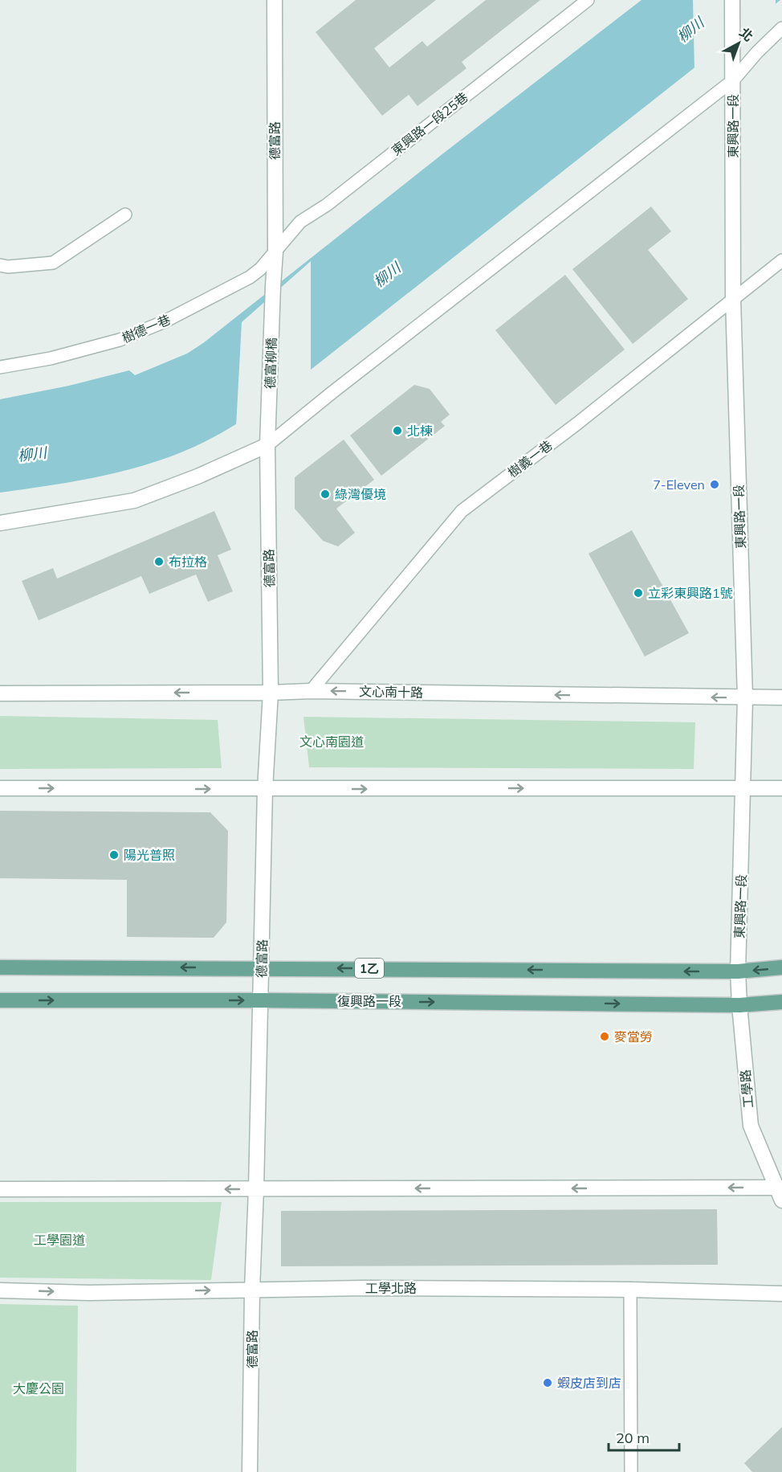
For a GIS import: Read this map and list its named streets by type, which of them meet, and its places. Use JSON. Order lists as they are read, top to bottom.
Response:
{
  "streets": {
    "main road": ["1乙", "復興路一段"],
    "street": [
      "東興路一段",
      "德富路",
      "德富柳橋",
      "文心南十路",
      "工學路",
      "工學北路"
    ],
    "lane": ["東興路一段25巷", "樹德一巷", "樹義一巷"]
  },
  "crossings": [
    ["東興路一段25巷", "德富路"],
    ["東興路一段25巷", "樹德一巷"],
    ["東興路一段", "樹義一巷"],
    ["東興路一段", "文心南十路"],
    ["東興路一段", "1乙"],
    ["東興路一段", "工學路"],
    ["德富路", "樹德一巷"],
    ["德富路", "德富柳橋"],
    ["德富路", "文心南十路"],
    ["德富路", "1乙"],
    ["德富路", "復興路一段"],
    ["德富路", "工學北路"],
    ["樹義一巷", "文心南十路"],
    ["1乙", "工學路"],
    ["復興路一段", "工學路"]
  ],
  "water": ["柳川"],
  "parks": ["文心南園道", "工學園道", "大慶公園"],
  "places": [
    "北棟",
    "7-Eleven",
    "綠灣優境",
    "布拉格",
    "立彩東興路1號",
    "陽光普照",
    "麥當勞",
    "蝦皮店到店"
  ],
  "scale_bar": "20 m",
  "north": "top right"
}
